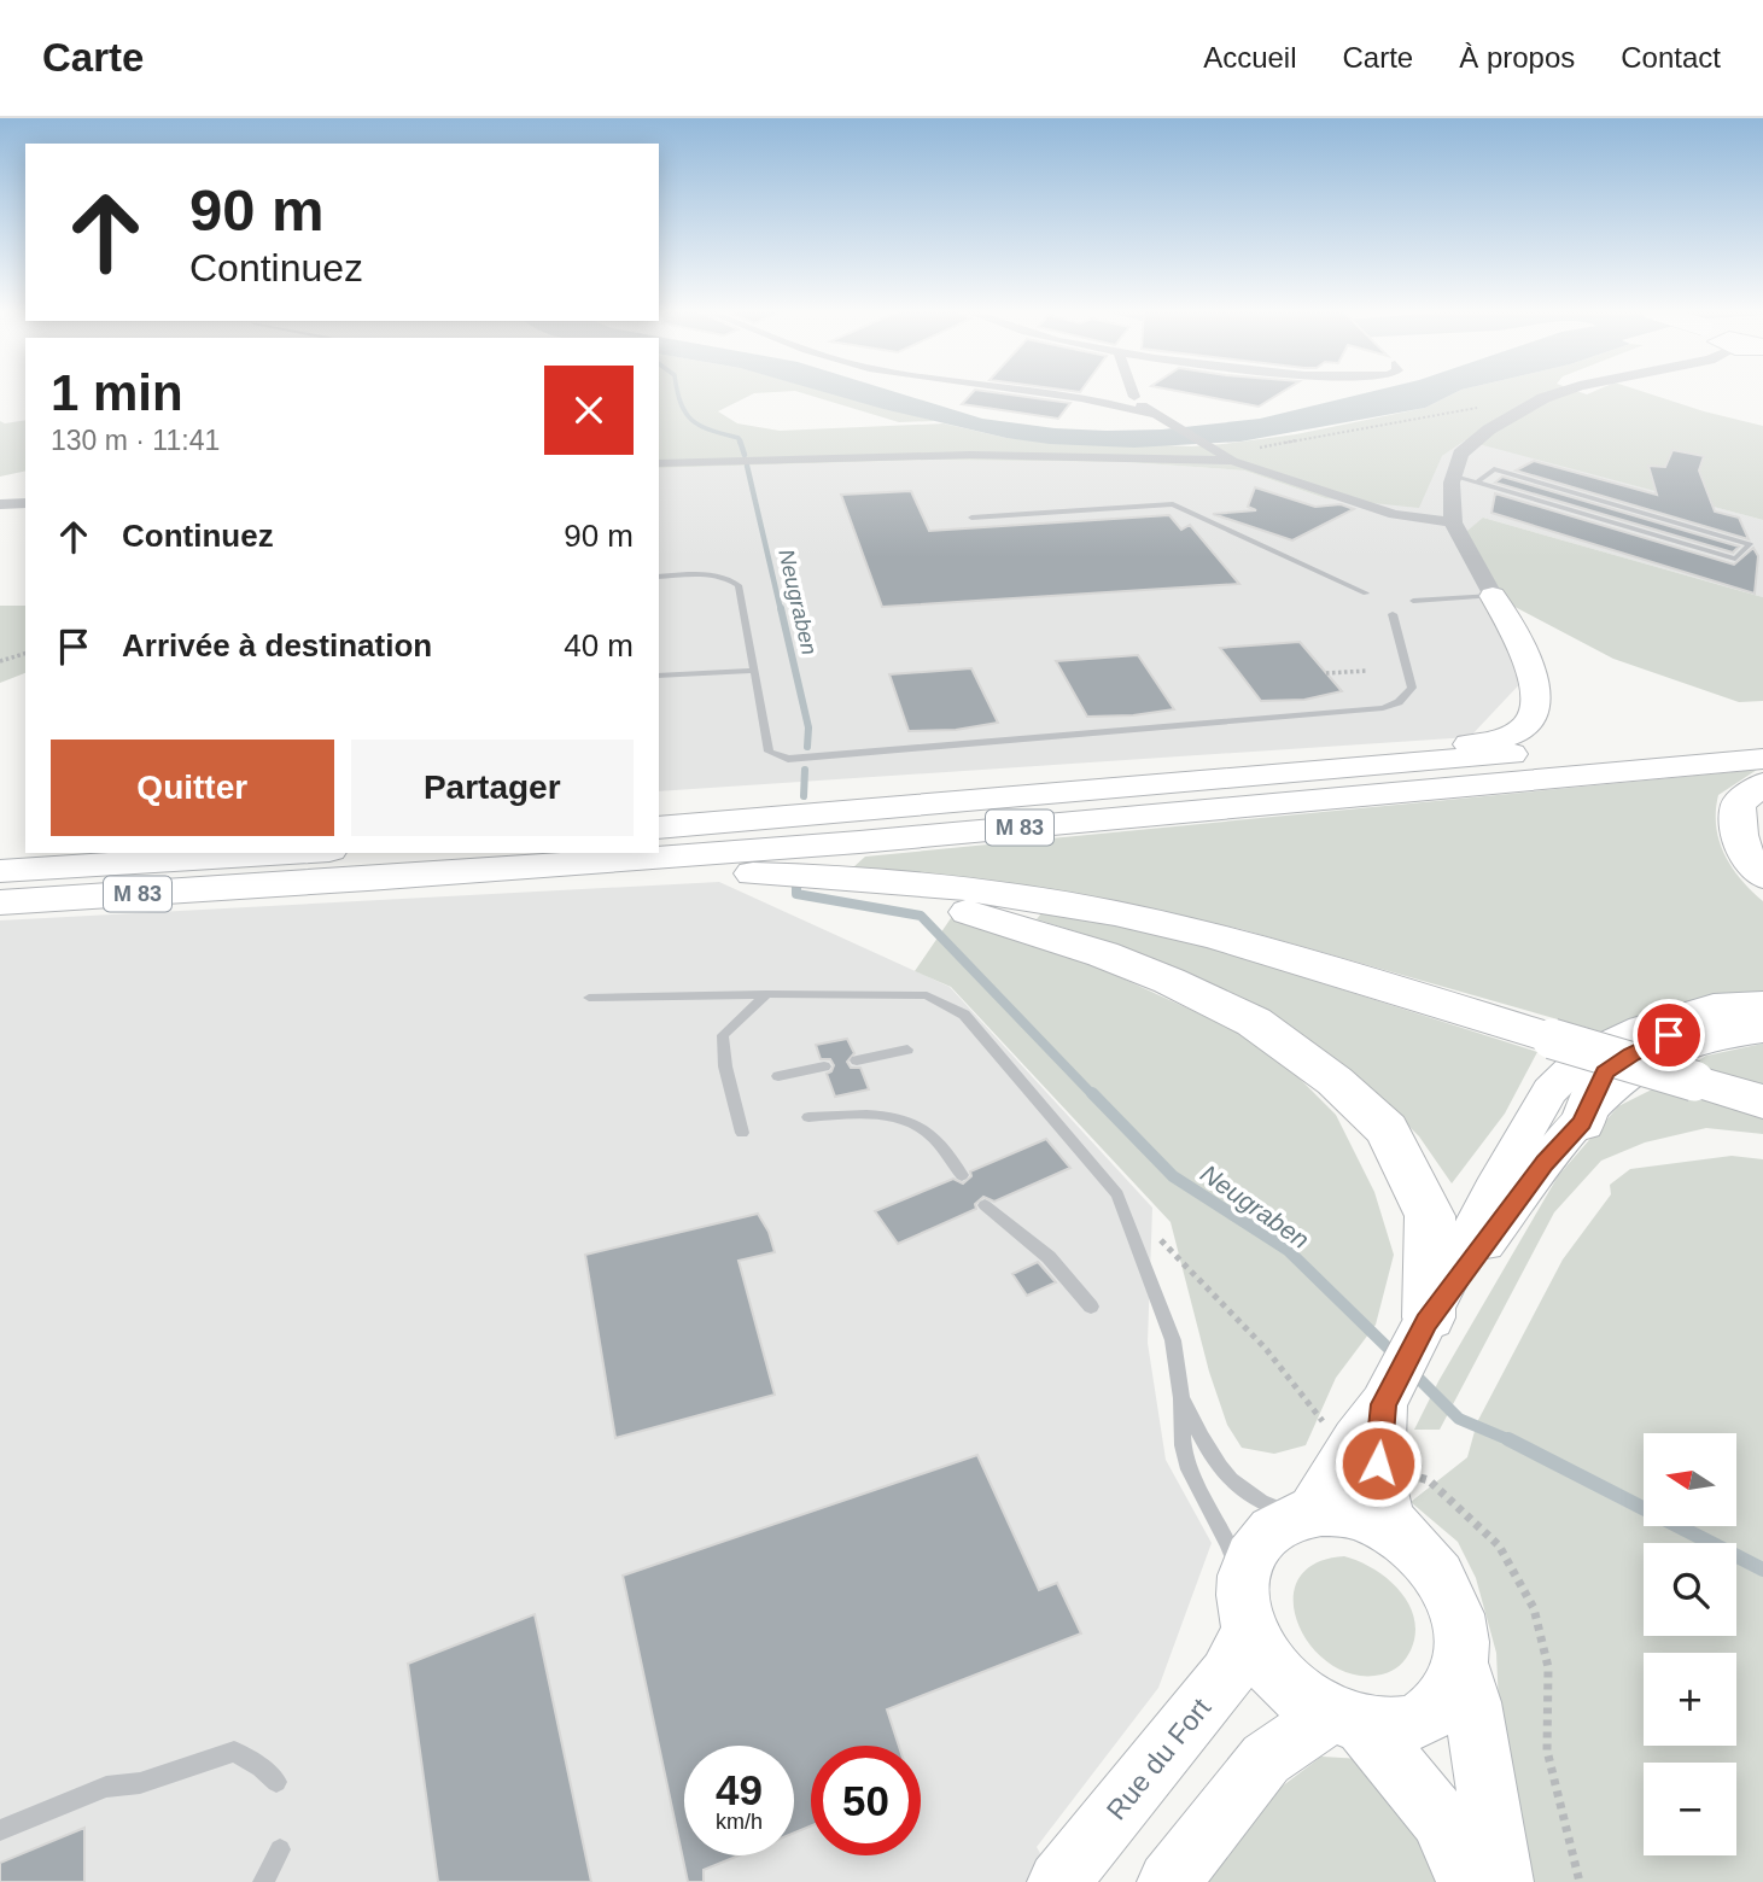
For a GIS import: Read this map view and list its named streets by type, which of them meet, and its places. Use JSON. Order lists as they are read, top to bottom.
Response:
{
  "streets": {
    "highway": ["M 83"],
    "main road": ["Rue du Fort"]
  },
  "water": ["Neugraben"],
  "north": "left",
  "page": {
    "header": "Carte",
    "nav": [
      "Accueil",
      "Carte",
      "À propos",
      "Contact"
    ],
    "turn": ["90 m", "Continuez"],
    "heading": ["1 min", "130 m · 11:41"],
    "list": [
      {
        "name": "Continuez",
        "value": "90 m"
      },
      {
        "name": "Arrivée à destination",
        "value": "40 m"
      }
    ],
    "buttons": ["Quitter", "Partager"],
    "map_buttons": ["+", "−"],
    "speed": "49 km/h",
    "limit": "50"
  }
}
